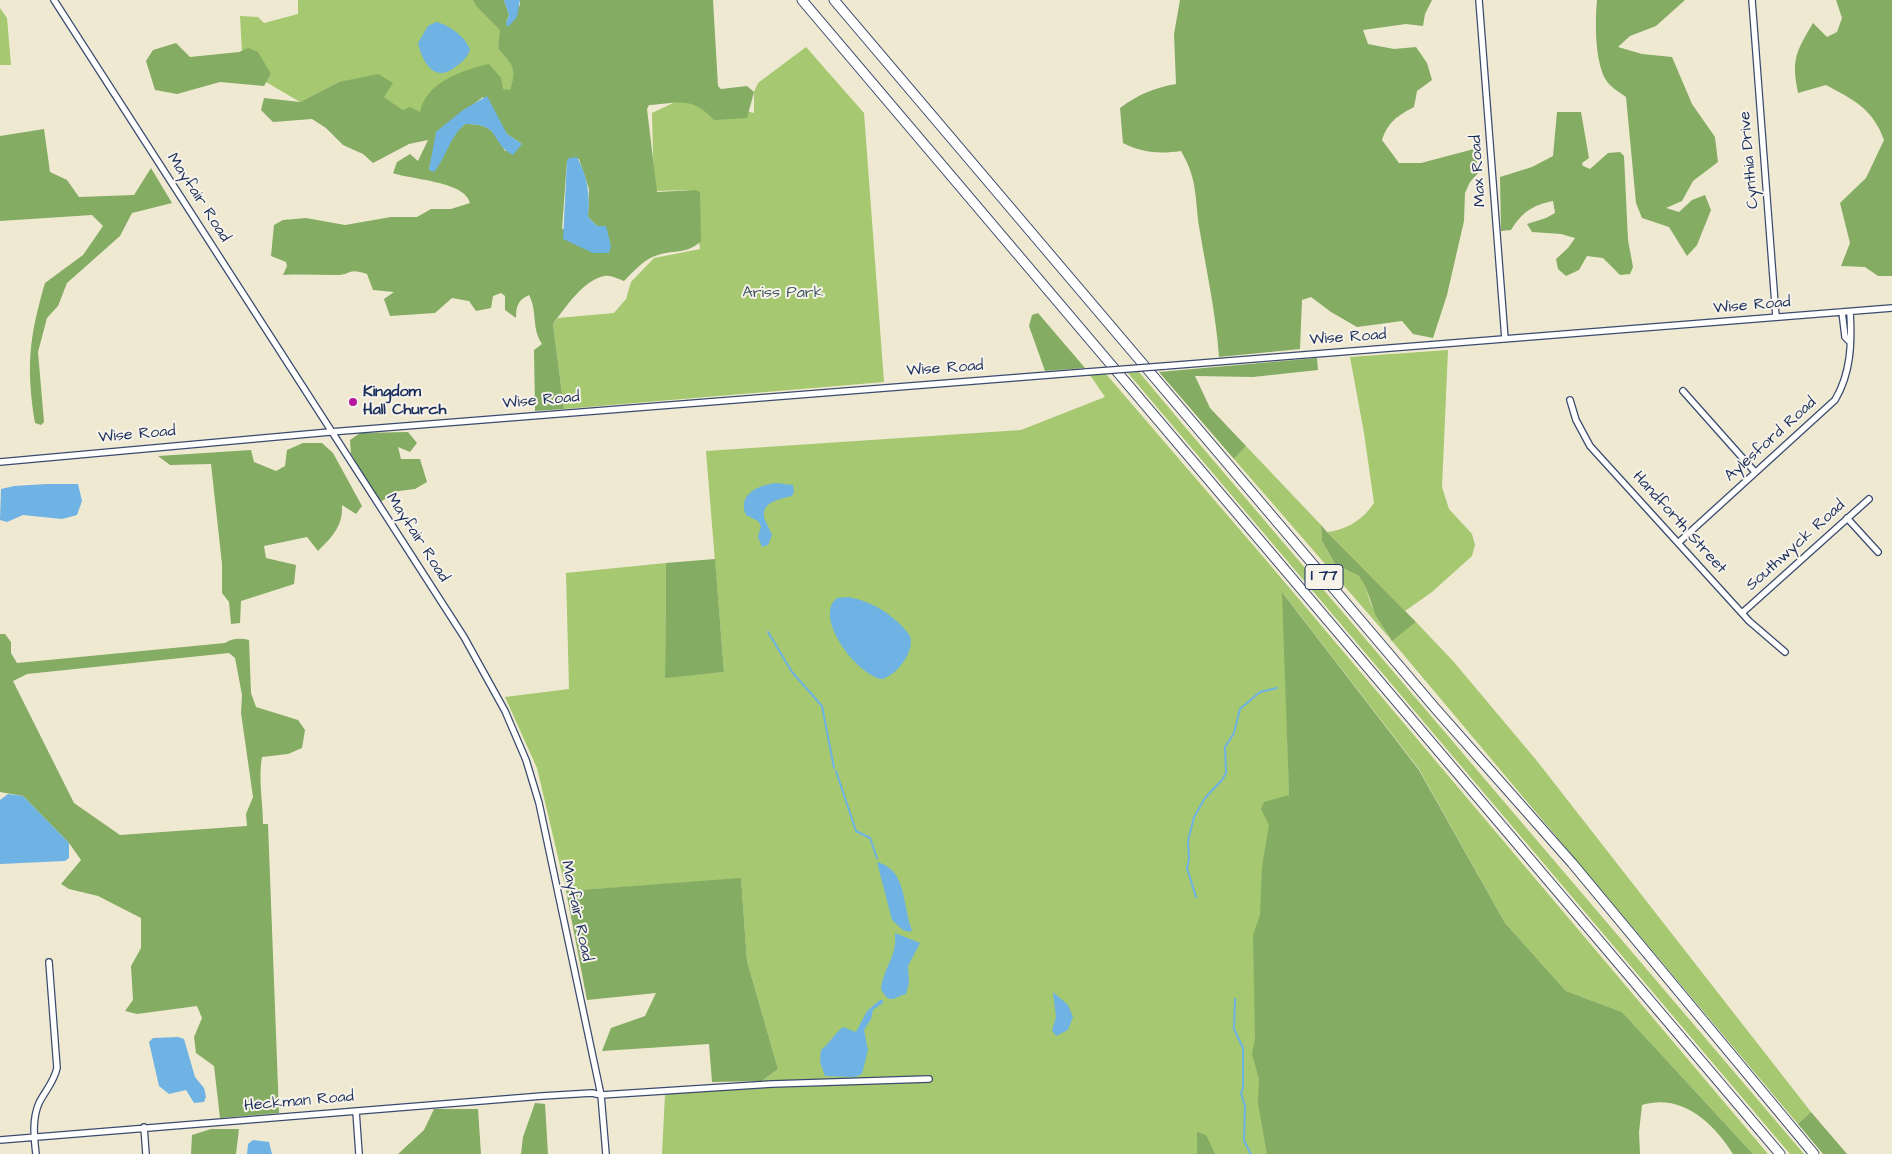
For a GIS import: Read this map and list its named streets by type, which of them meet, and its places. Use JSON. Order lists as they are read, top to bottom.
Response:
{
  "streets": {
    "highway": ["I 77"],
    "street": [
      "Cynthia Drive",
      "Max Road",
      "Mayfair Road",
      "Wise Road",
      "Aylesford Road",
      "Handforth Street",
      "Southwyck Road",
      "Heckman Road"
    ]
  },
  "crossings": [
    ["Cynthia Drive", "Wise Road"],
    ["Max Road", "Wise Road"],
    ["Mayfair Road", "Wise Road"],
    ["Mayfair Road", "Heckman Road"],
    ["Wise Road", "Aylesford Road"],
    ["Aylesford Road", "Handforth Street"],
    ["Handforth Street", "Southwyck Road"]
  ],
  "parks": ["Ariss Park"],
  "places": ["Kingdom Hall Church"]
}
